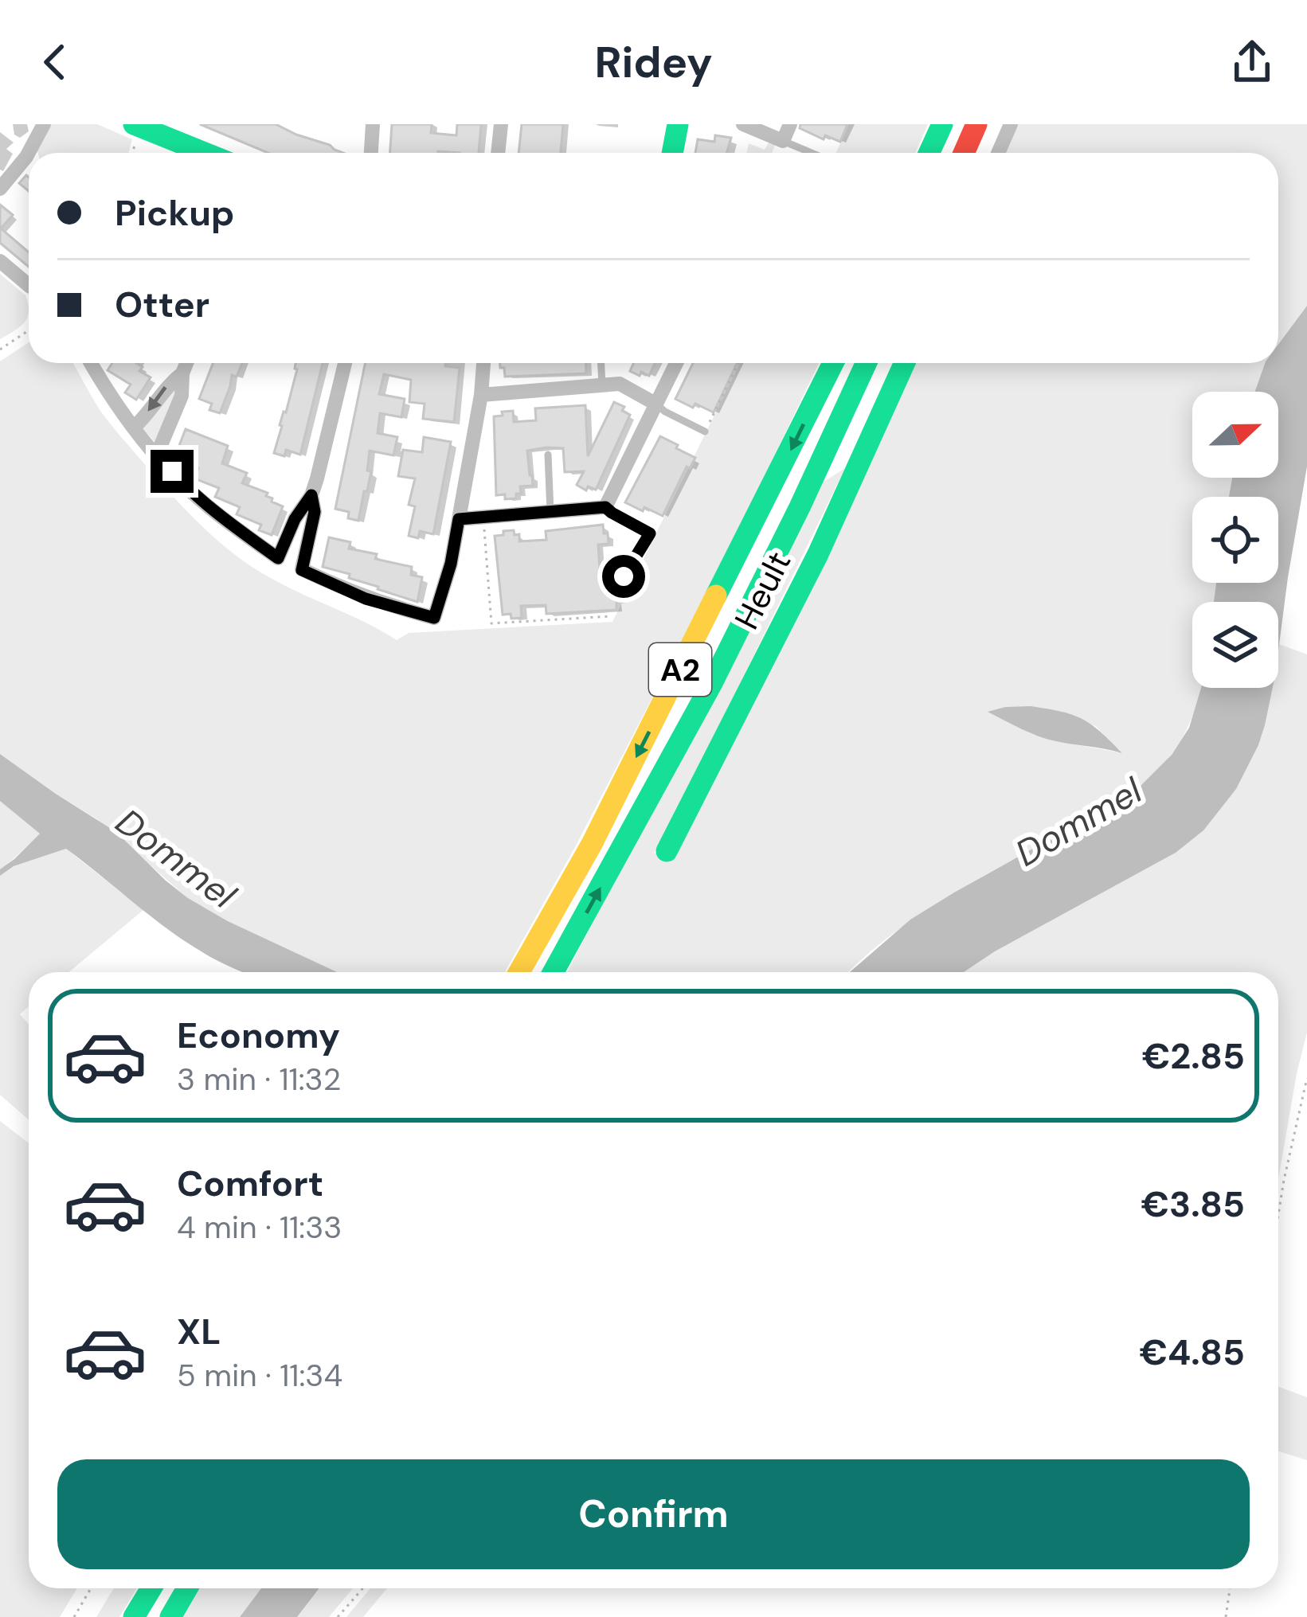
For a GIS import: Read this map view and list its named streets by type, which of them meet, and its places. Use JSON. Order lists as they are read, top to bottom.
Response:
{
  "streets": {
    "main road": ["Heult", "A2"]
  },
  "water": ["Dommel"],
  "north": "right",
  "page": {
    "header": "Ridey",
    "banner": ["Pickup", "Otter"],
    "list": [
      {
        "name": "Economy",
        "note": "3 min · 11:32",
        "value": "€2.85"
      },
      {
        "name": "Comfort",
        "note": "4 min · 11:33",
        "value": "€3.85"
      },
      {
        "name": "XL",
        "note": "5 min · 11:34",
        "value": "€4.85"
      }
    ],
    "buttons": "Confirm"
  }
}
